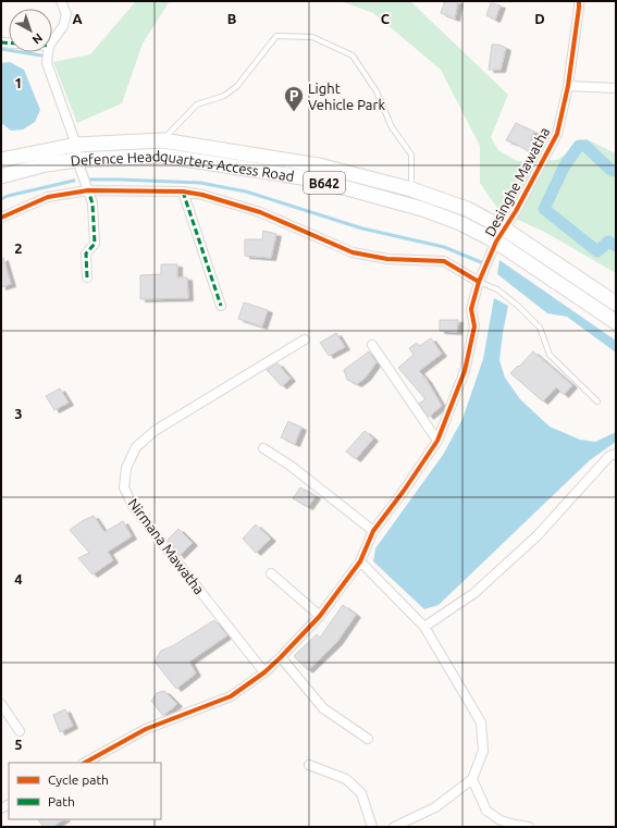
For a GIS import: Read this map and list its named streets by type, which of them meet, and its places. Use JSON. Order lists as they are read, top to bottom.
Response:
{
  "streets": {
    "main road": ["Defence Headquarters Access Road", "B642"],
    "street": ["Desinghe Mawatha", "Nirmana Mawatha"]
  },
  "crossings": [
    ["Defence Headquarters Access Road", "Desinghe Mawatha"],
    ["Desinghe Mawatha", "Nirmana Mawatha"]
  ],
  "places": {
    "parking": ["Light Vehicle Park"]
  },
  "legend": ["Cycle path", "Path"],
  "north": "bottom right",
  "grid": {
    "columns": [
      "A",
      "B",
      "C",
      "D"
    ],
    "rows": [
      "1",
      "2",
      "3",
      "4",
      "5"
    ]
  }
}
